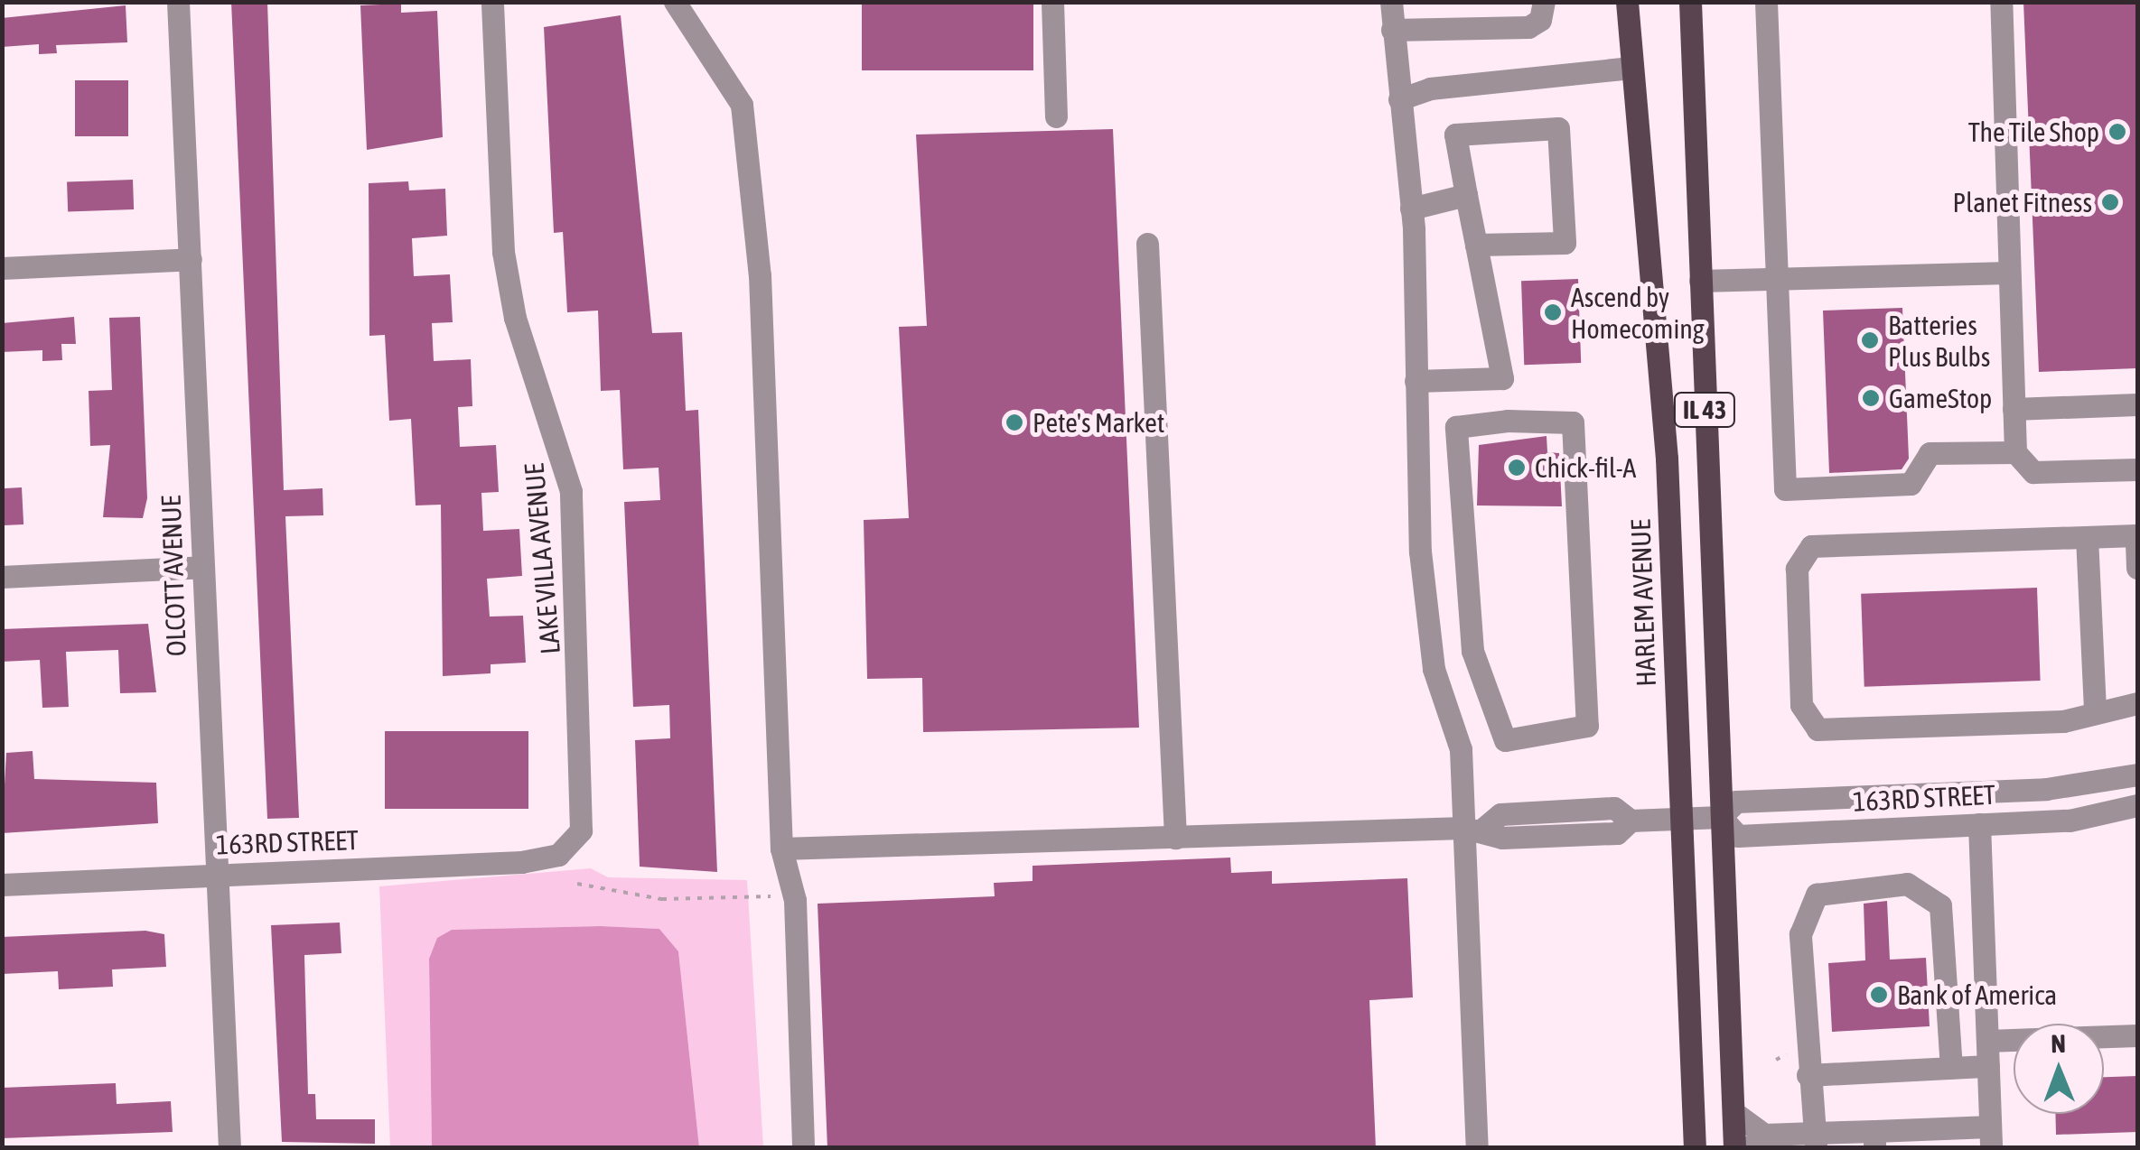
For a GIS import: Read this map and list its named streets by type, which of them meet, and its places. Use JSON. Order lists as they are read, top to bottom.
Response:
{
  "streets": {
    "main road": ["IL 43", "HARLEM AVENUE"],
    "street": ["LAKE VILLA AVENUE", "OLCOTT AVENUE", "163RD STREET"]
  },
  "crossings": [
    ["IL 43", "163RD STREET"],
    ["LAKE VILLA AVENUE", "163RD STREET"],
    ["OLCOTT AVENUE", "163RD STREET"],
    ["HARLEM AVENUE", "163RD STREET"]
  ],
  "places": [
    "The Tile Shop",
    "Planet Fitness",
    "Ascend by Homecoming",
    "Batteries Plus Bulbs",
    "GameStop",
    "Pete's Market",
    "Chick-fil-A",
    "Bank of America"
  ],
  "north": "top"
}
